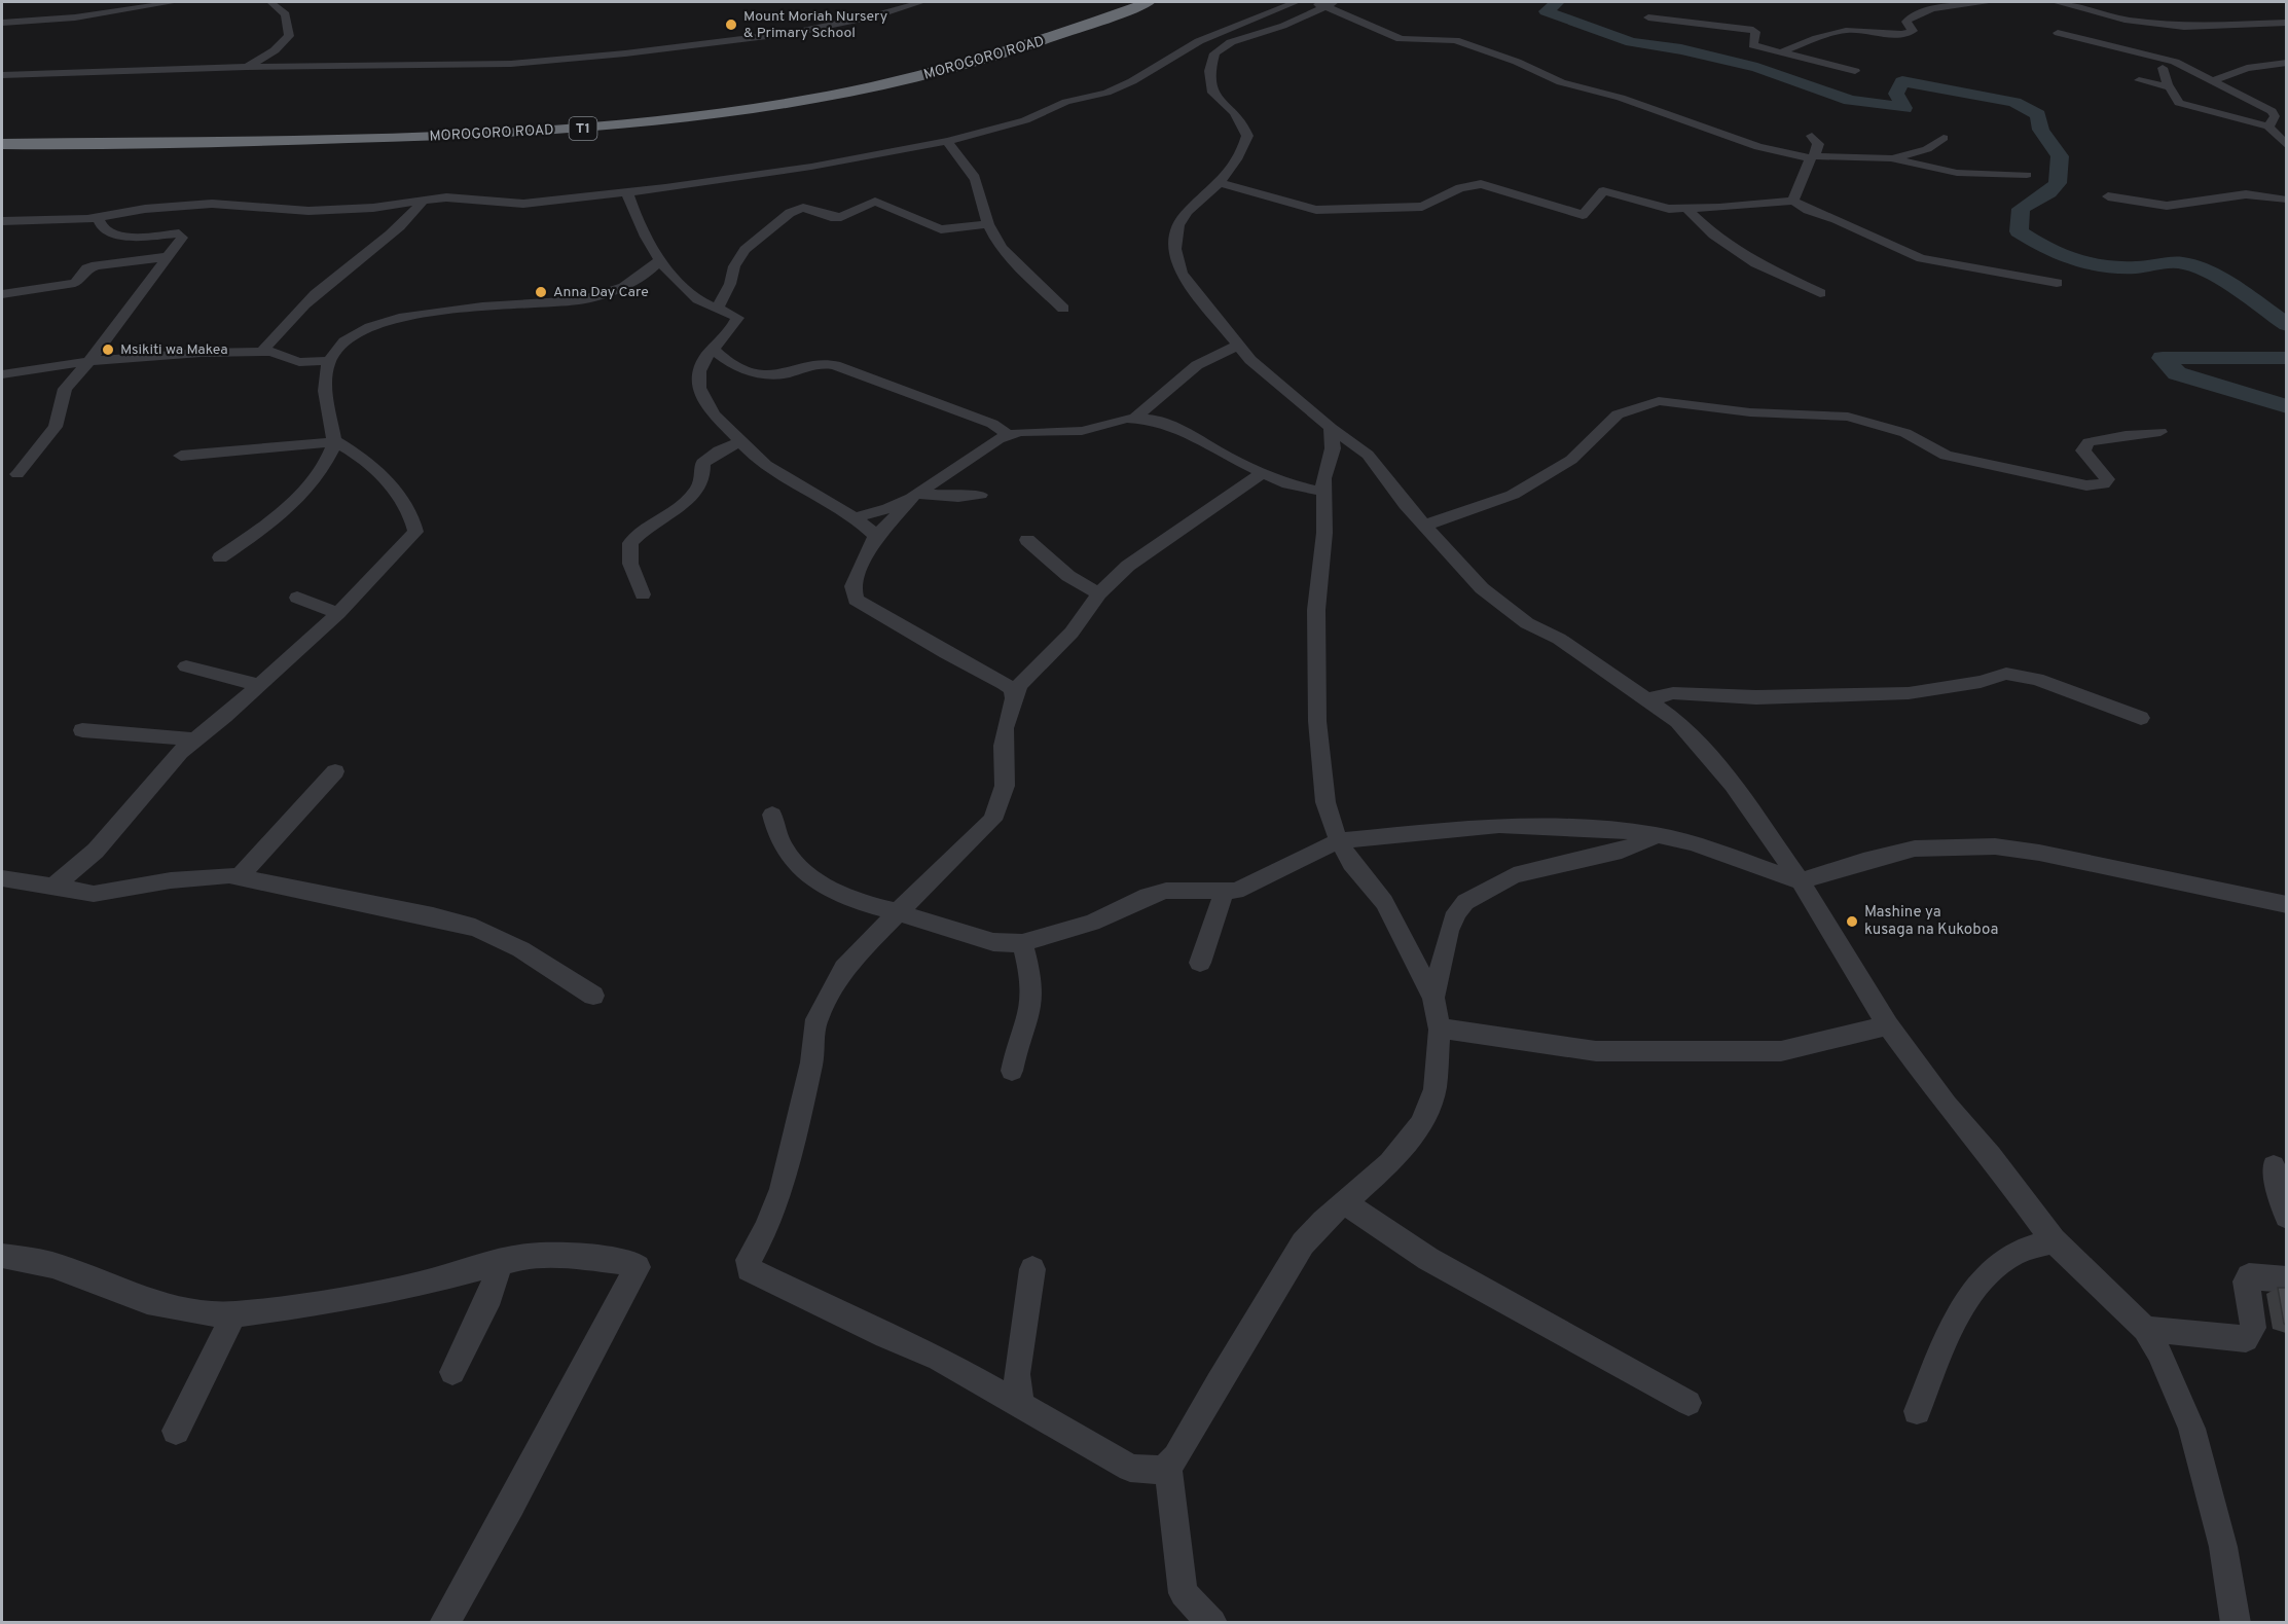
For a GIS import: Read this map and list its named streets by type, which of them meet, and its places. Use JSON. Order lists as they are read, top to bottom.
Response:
{
  "streets": {
    "highway": ["MOROGORO ROAD", "T1"]
  },
  "places": [
    "Mount Moriah Nursery & Primary School",
    "Anna Day Care",
    "Msikiti wa Makea",
    "Mashine ya kusaga na Kukoboa"
  ]
}
